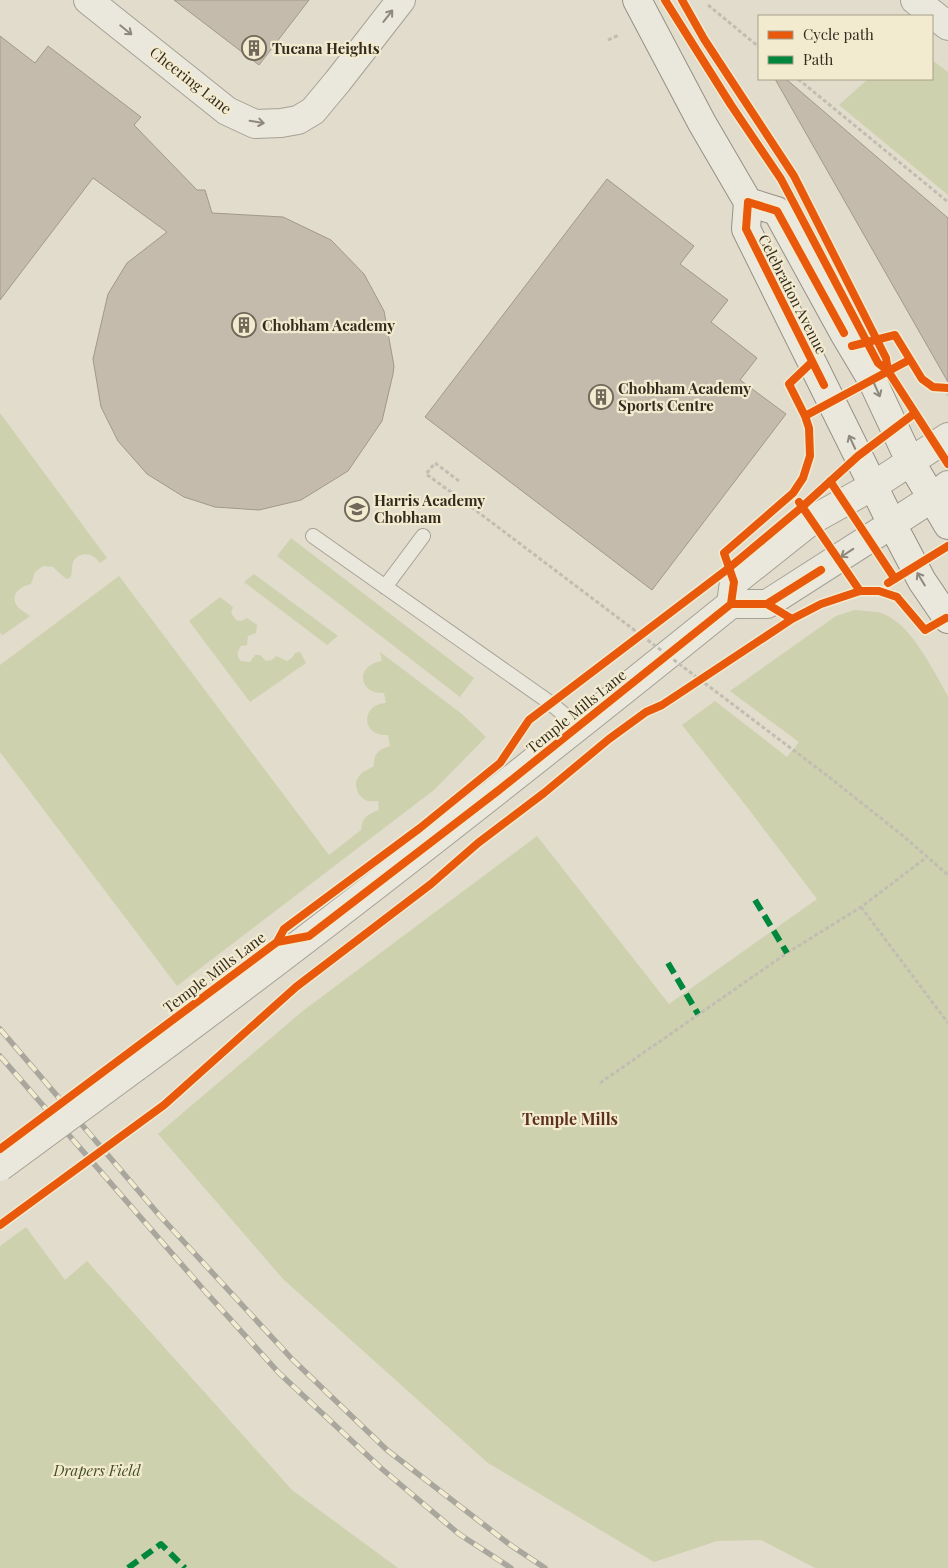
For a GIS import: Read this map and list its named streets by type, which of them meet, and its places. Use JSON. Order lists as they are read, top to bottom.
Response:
{
  "streets": {
    "street": ["Cheering Lane", "Celebration Avenue", "Temple Mills Lane"]
  },
  "districts": ["Temple Mills"],
  "parks": ["Drapers Field"],
  "places": {
    "building": ["Tucana Heights", "Chobham Academy", "Chobham Academy Sports Centre"],
    "school or university": ["Harris Academy Chobham"]
  },
  "legend": ["Cycle path", "Path"]
}
